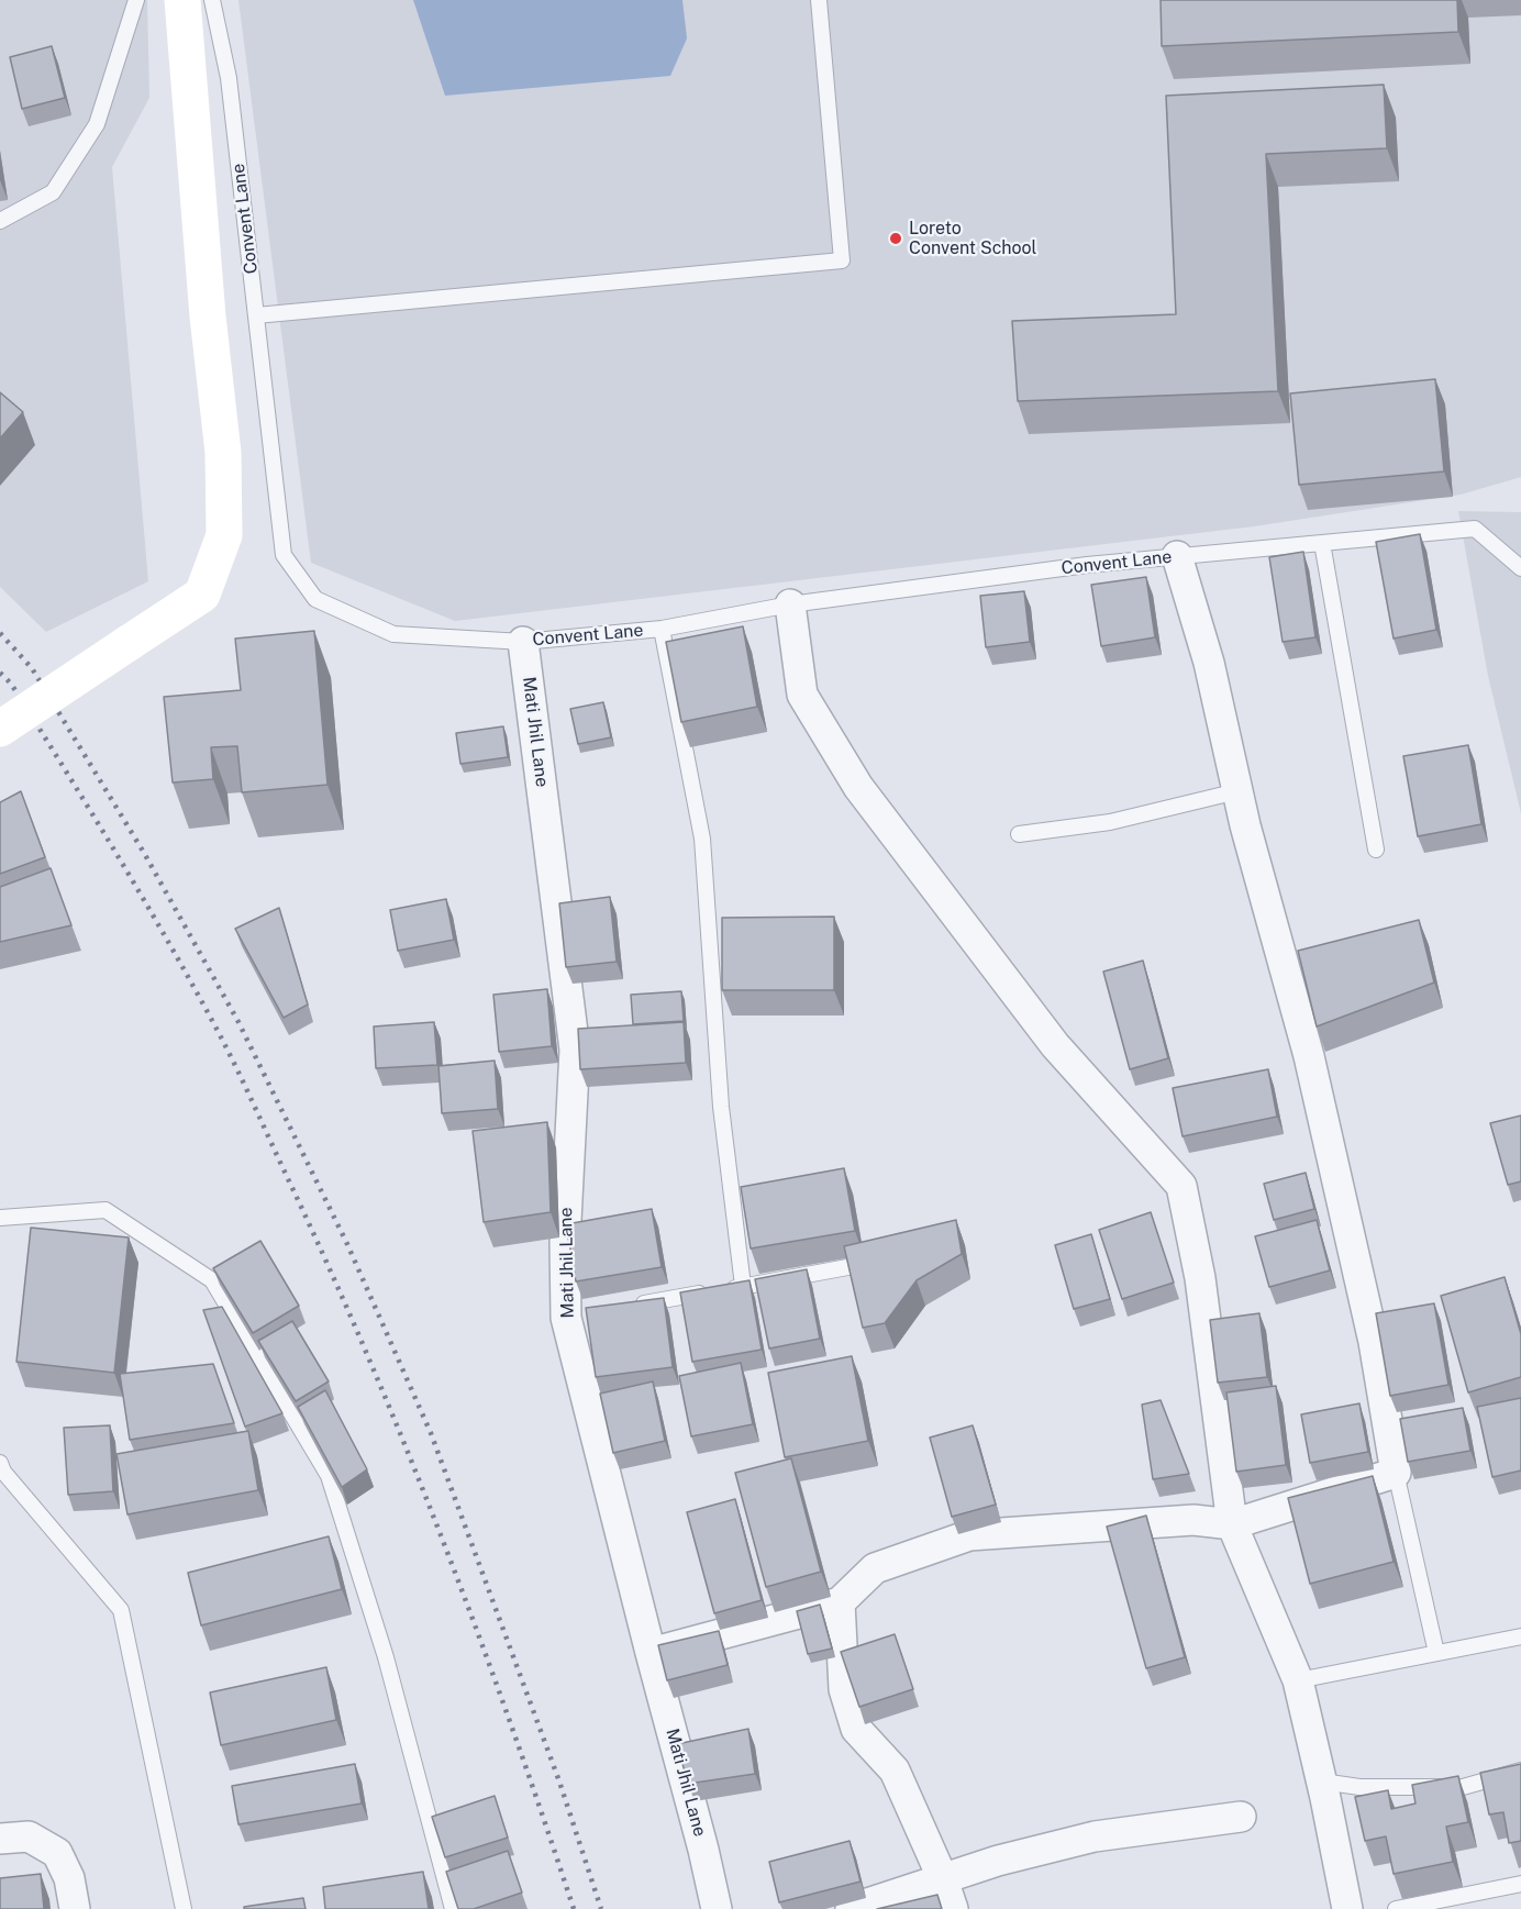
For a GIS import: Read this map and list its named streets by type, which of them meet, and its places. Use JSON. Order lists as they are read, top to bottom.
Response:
{
  "streets": {
    "street": ["Mati Jhil Lane"],
    "lane": ["Convent Lane"]
  },
  "crossings": [
    ["Convent Lane", "Mati Jhil Lane"]
  ],
  "places": ["Loreto Convent School"]
}
